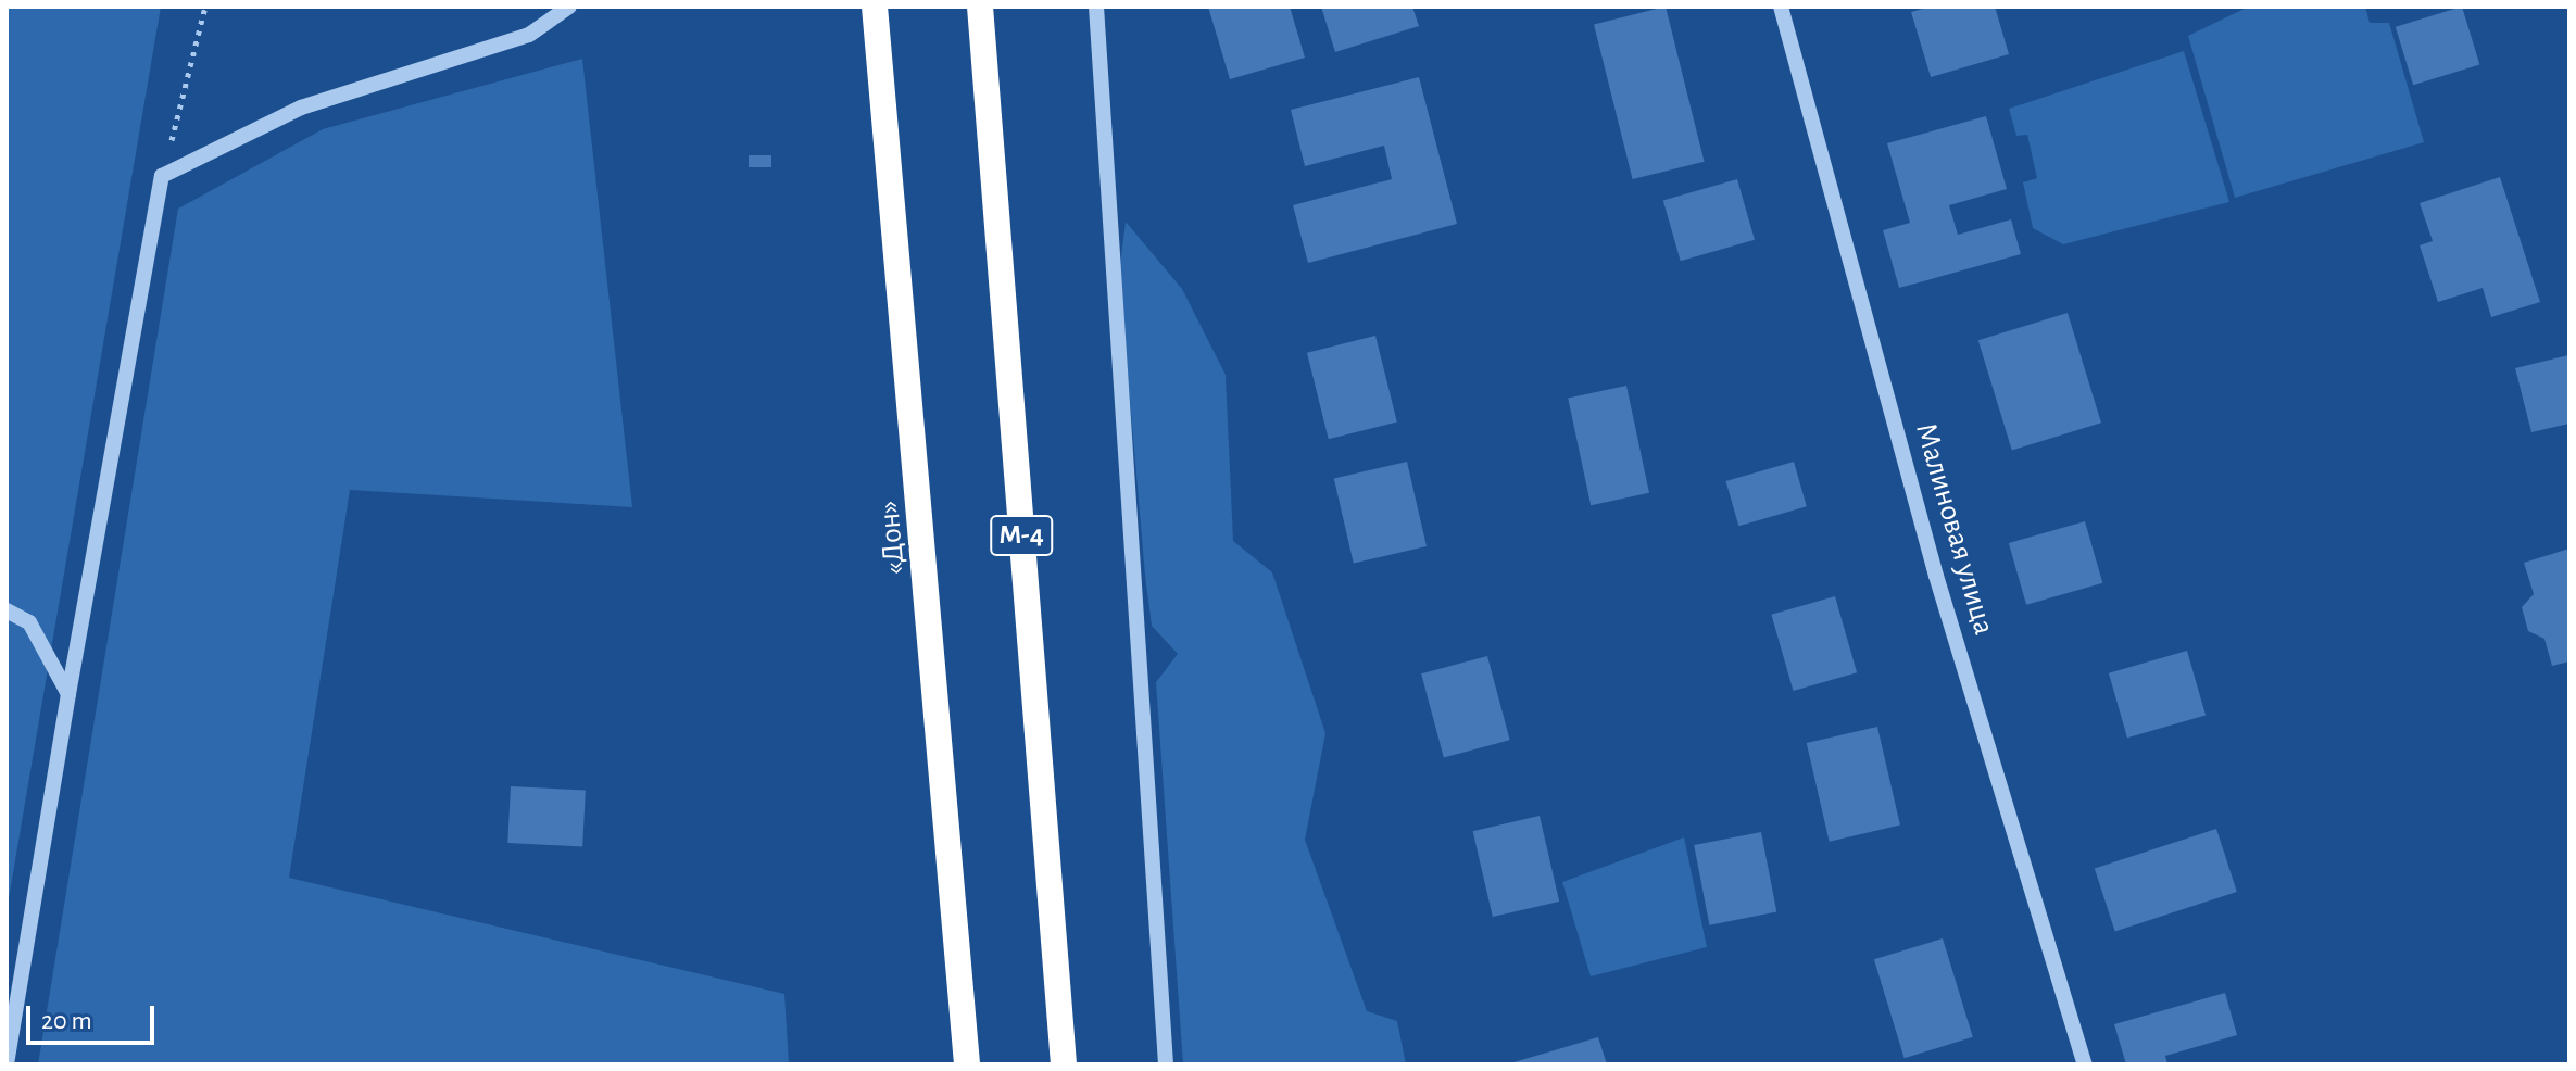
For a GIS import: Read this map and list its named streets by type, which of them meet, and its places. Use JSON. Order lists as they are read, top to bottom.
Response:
{
  "streets": {
    "highway": ["М-4", "«Дон»"],
    "street": ["Малиновая улица"]
  },
  "scale_bar": "20 m"
}
